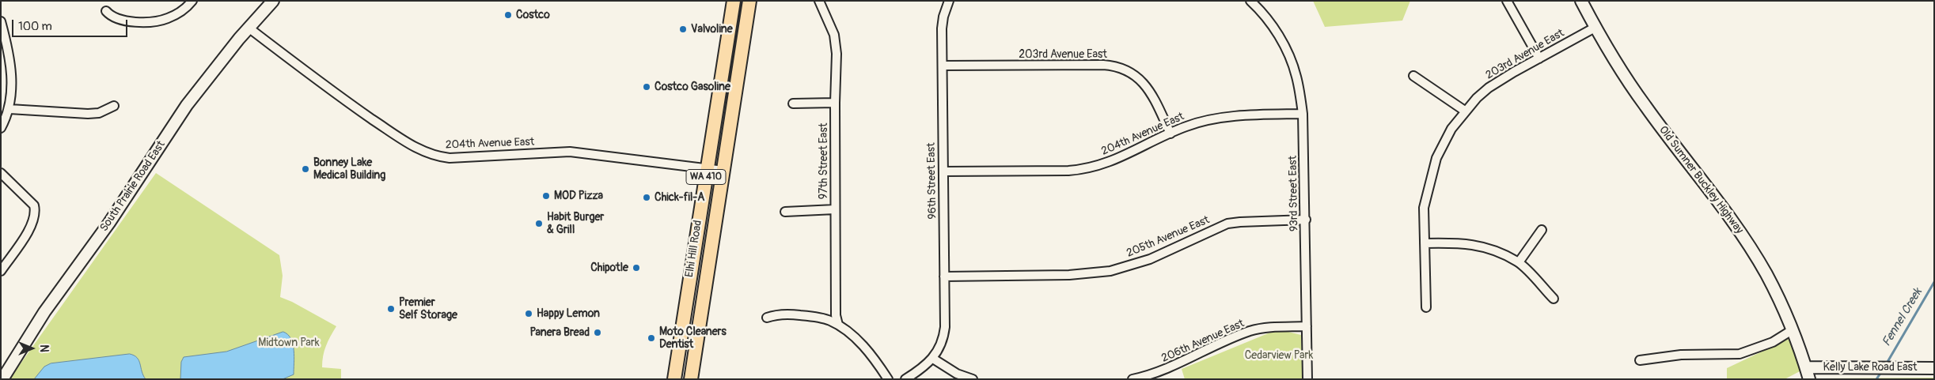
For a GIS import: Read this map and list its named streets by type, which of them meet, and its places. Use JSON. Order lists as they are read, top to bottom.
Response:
{
  "streets": {
    "main road": ["WA 410", "Elhi Hill Road"],
    "street": [
      "203rd Avenue East",
      "204th Avenue East",
      "97th Street East",
      "Old Sumner Buckley Highway",
      "96th Street East",
      "South Prairie Road East",
      "93rd Street East",
      "205th Avenue East",
      "206th Avenue East",
      "Kelly Lake Road East"
    ]
  },
  "crossings": [
    ["203rd Avenue East", "204th Avenue East"],
    ["203rd Avenue East", "Old Sumner Buckley Highway"],
    ["203rd Avenue East", "96th Street East"],
    ["204th Avenue East", "96th Street East"],
    ["204th Avenue East", "South Prairie Road East"],
    ["204th Avenue East", "93rd Street East"],
    ["204th Avenue East", "Elhi Hill Road"],
    ["Old Sumner Buckley Highway", "Kelly Lake Road East"],
    ["96th Street East", "205th Avenue East"],
    ["93rd Street East", "205th Avenue East"],
    ["93rd Street East", "206th Avenue East"]
  ],
  "water": ["Fennel Creek"],
  "parks": ["Midtown Park", "Cedarview Park"],
  "places": [
    "Costco",
    "Valvoline",
    "Costco Gasoline",
    "Bonney Lake Medical Building",
    "MOD Pizza",
    "Chick-fil-A",
    "Habit Burger & Grill",
    "Chipotle",
    "Premier Self Storage",
    "Happy Lemon",
    "Panera Bread",
    "Moto Cleaners Dentist"
  ],
  "scale_bar": "100 m",
  "north": "right"
}
